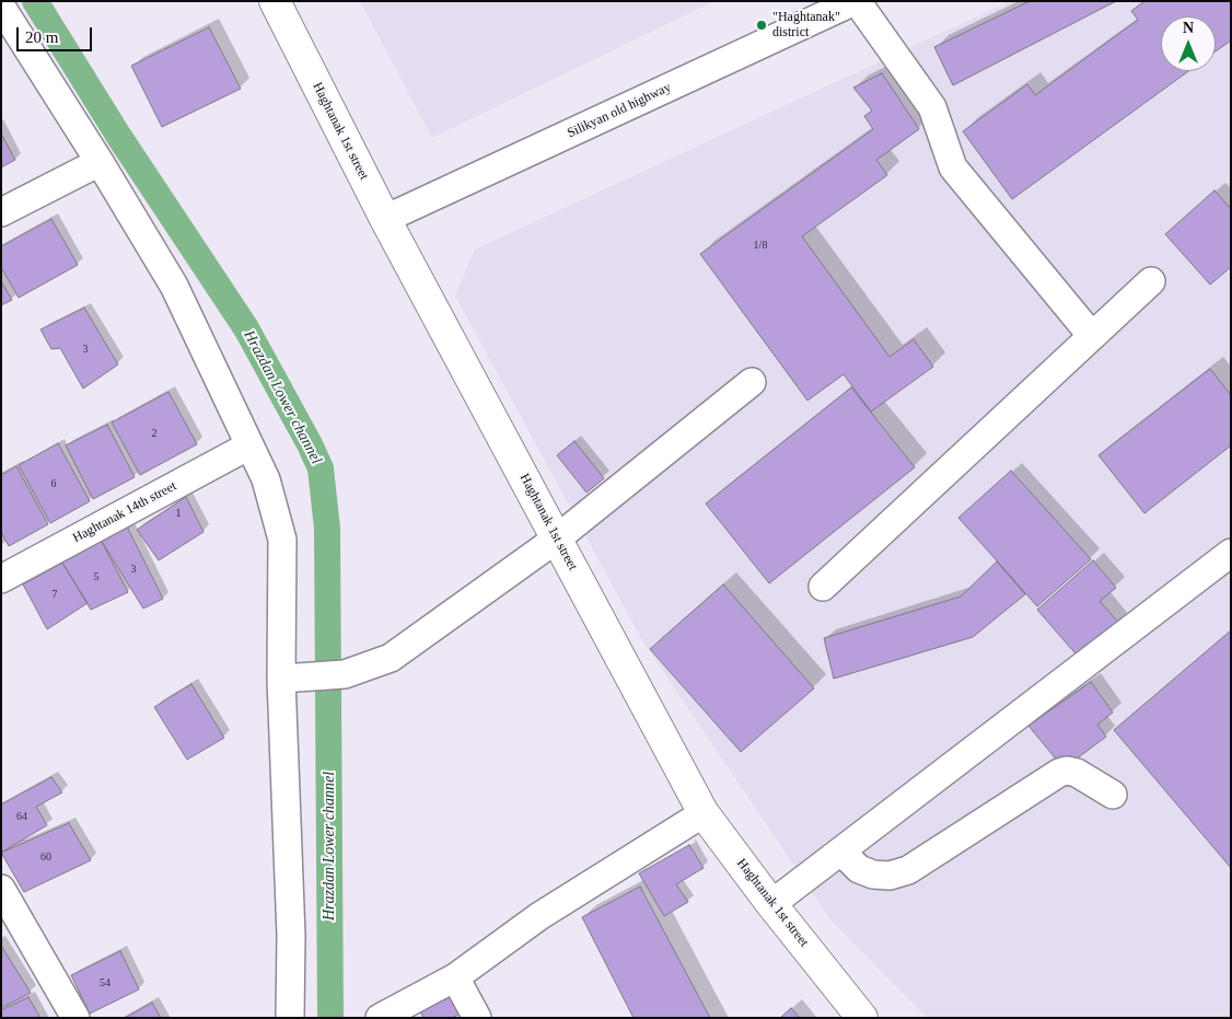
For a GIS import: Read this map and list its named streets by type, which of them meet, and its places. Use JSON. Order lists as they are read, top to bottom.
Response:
{
  "streets": {
    "main road": ["Haghtanak 1st street"],
    "street": ["Silikyan old highway", "Haghtanak 14th street"]
  },
  "crossings": [
    ["Silikyan old highway", "Haghtanak 1st street"]
  ],
  "water": ["Hrazdan Lower channel"],
  "places": ["\"Haghtanak\" district"],
  "house_numbers": [
    "1/8",
    "3",
    "2",
    "6",
    "1",
    "3",
    "5",
    "7",
    "64",
    "60",
    "54"
  ],
  "scale_bar": "20 m",
  "north": "top"
}
